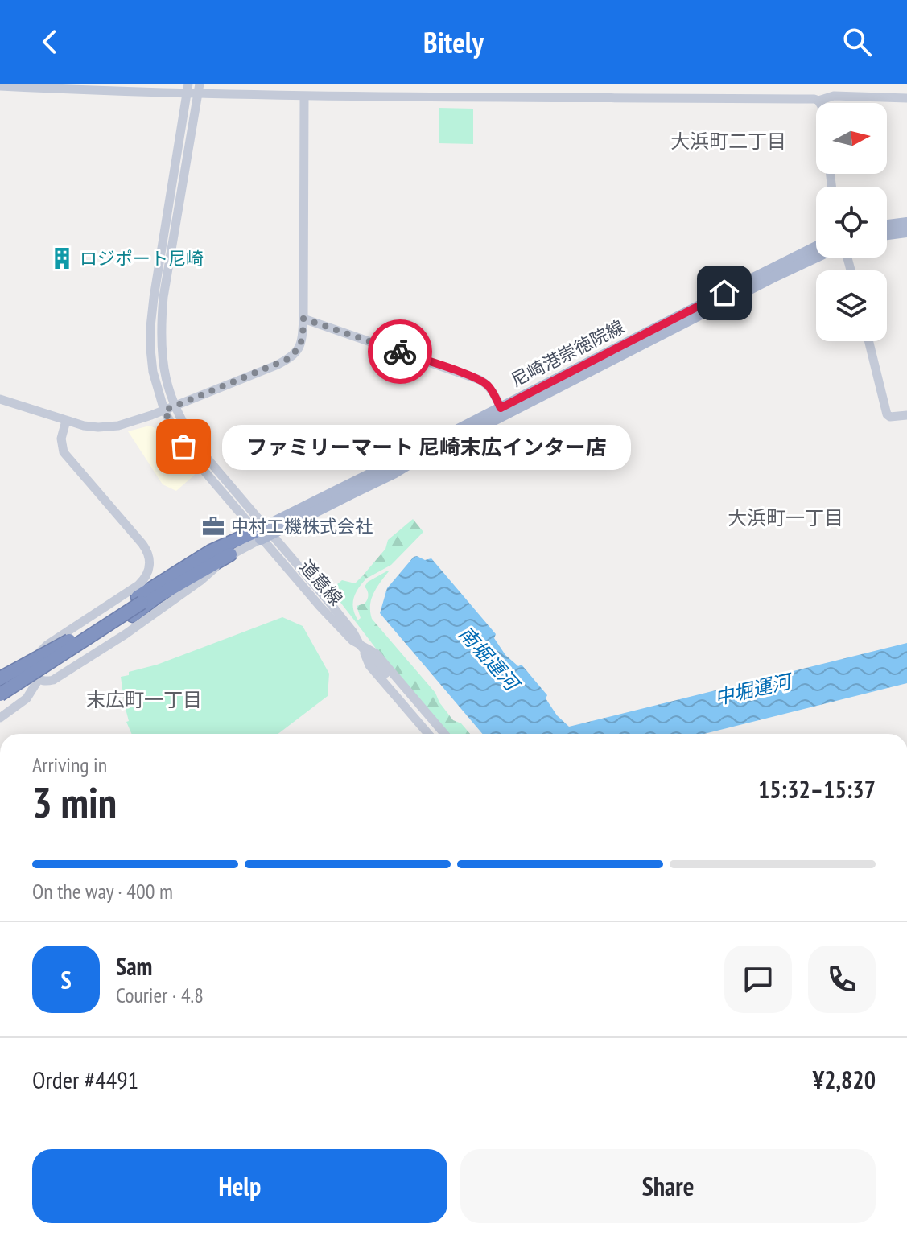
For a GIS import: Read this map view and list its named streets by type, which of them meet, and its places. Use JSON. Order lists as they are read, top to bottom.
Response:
{
  "streets": {
    "main road": ["尼崎港崇徳院線"],
    "street": ["道意線"]
  },
  "crossings": [
    ["尼崎港崇徳院線", "道意線"]
  ],
  "districts": ["大浜町二丁目", "大浜町一丁目", "末広町一丁目"],
  "water": ["南堀運河", "中堀運河"],
  "places": {
    "building": ["ロジポート尼崎"],
    "other": ["ファミリーマート 尼崎末広インター店"],
    "office": ["中村工機株式会社"]
  },
  "north": "right",
  "page": {
    "header": "Bitely",
    "bubble": "ファミリーマート 尼崎末広インター店",
    "heading": ["3 min", "Arriving in", "15:32–15:37"],
    "panel": [
      "Sam",
      "Courier · 4.8",
      "Order #4491",
      "¥2,820"
    ],
    "bar": "On the way · 400 m",
    "round": "S",
    "buttons": ["Help", "Share"]
  }
}
